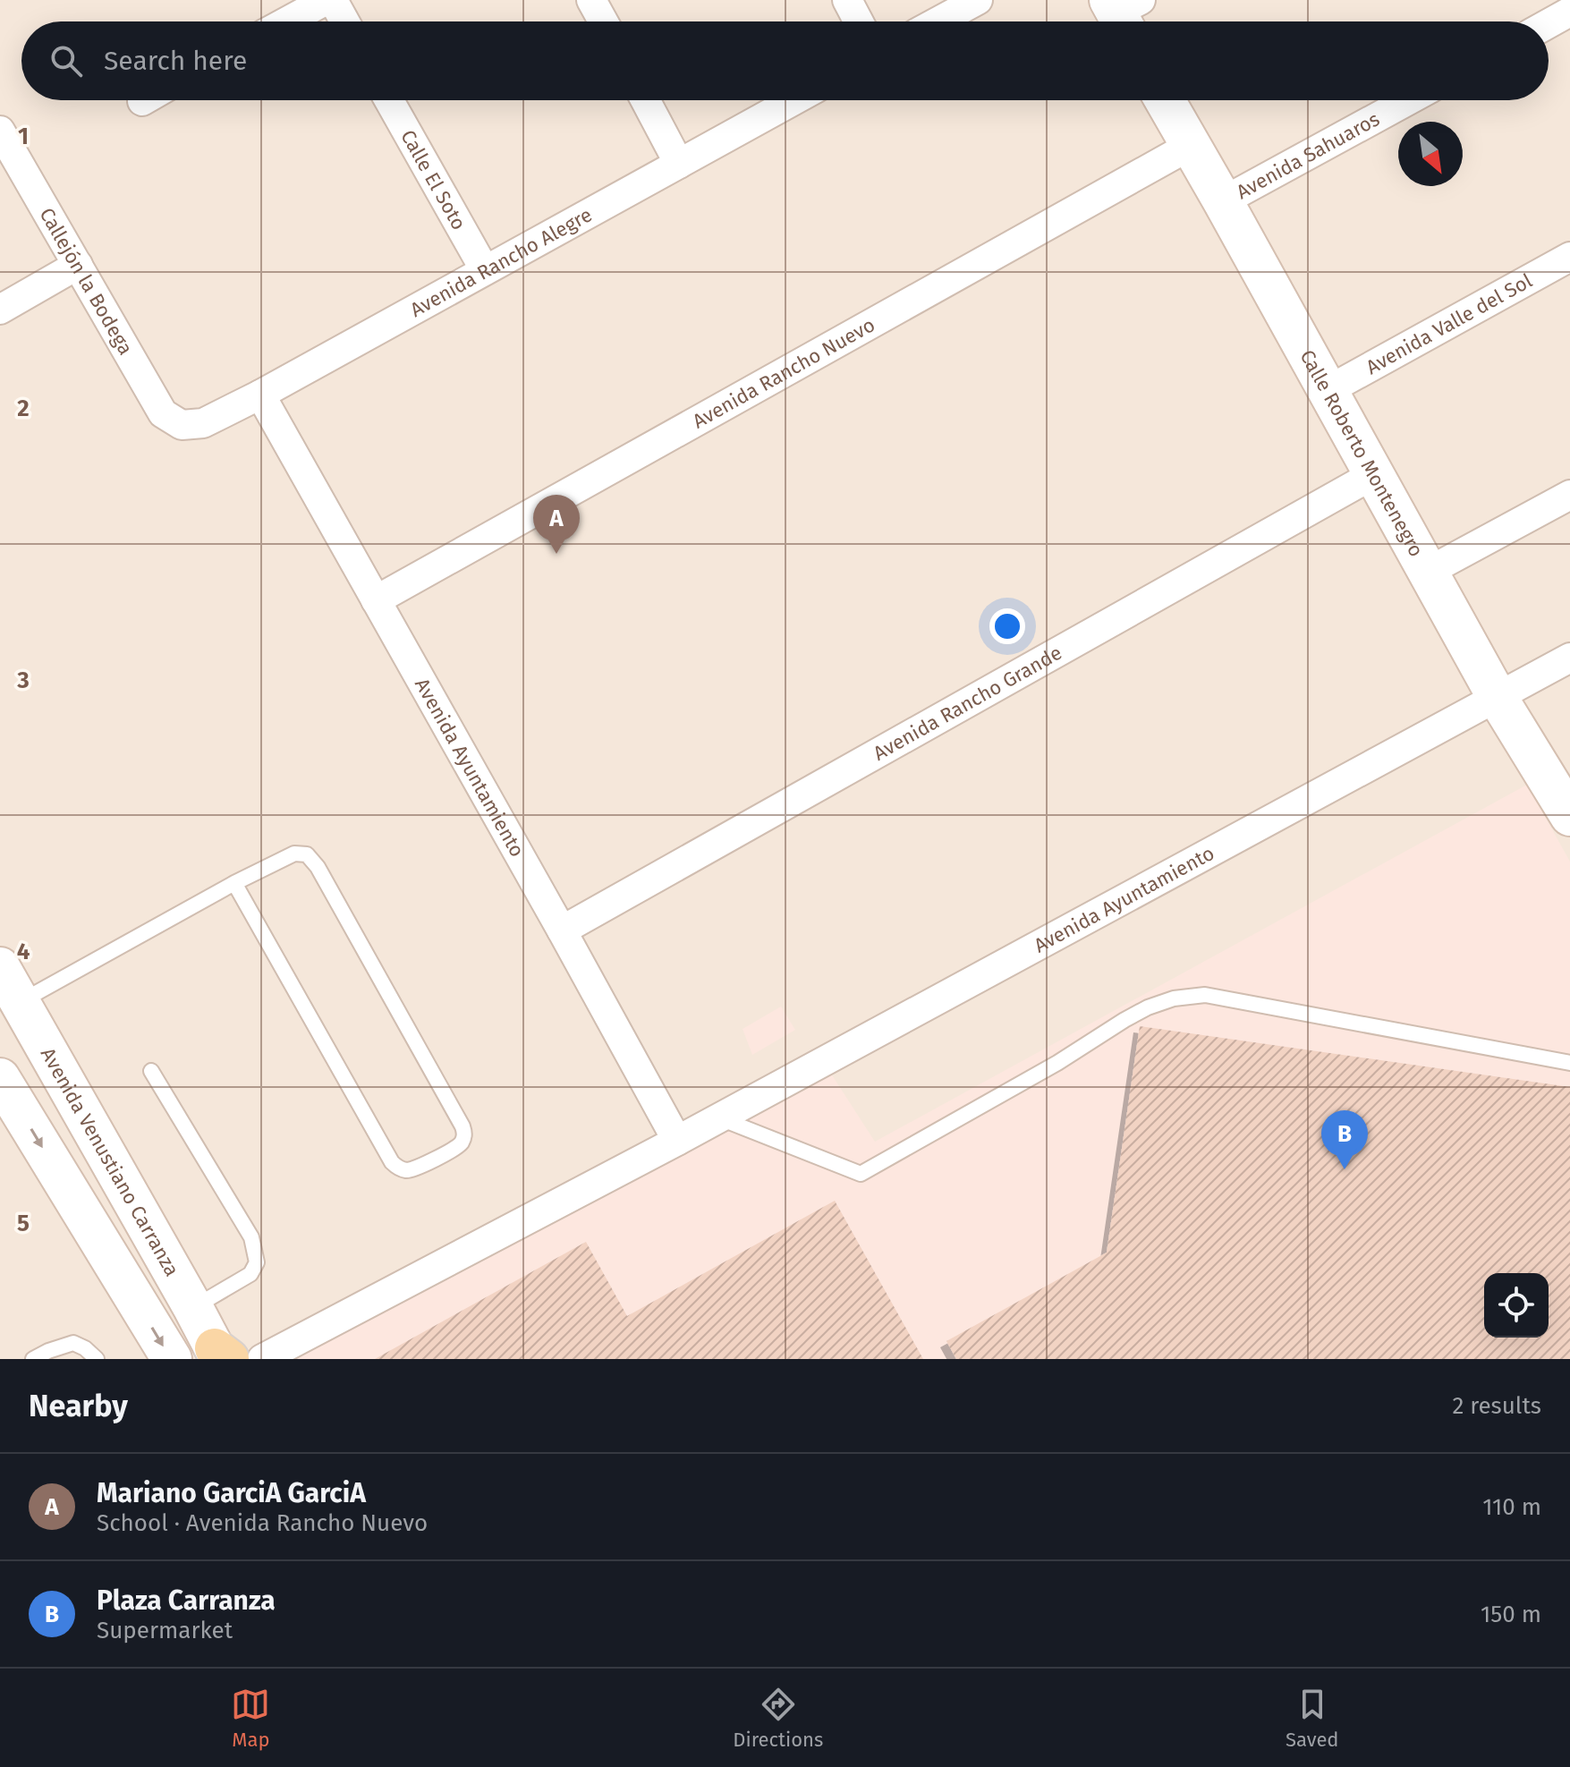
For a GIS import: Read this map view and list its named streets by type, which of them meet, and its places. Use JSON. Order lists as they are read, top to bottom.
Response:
{
  "streets": {
    "street": [
      "Avenida Sahuaros",
      "Calle El Soto",
      "Avenida Rancho Alegre",
      "Callejón la Bodega",
      "Avenida Valle del Sol",
      "Avenida Rancho Nuevo",
      "Calle Roberto Montenegro",
      "Avenida Rancho Grande",
      "Avenida Ayuntamiento",
      "Avenida Venustiano Carranza"
    ]
  },
  "crossings": [
    ["Avenida Sahuaros", "Calle Roberto Montenegro"],
    ["Calle El Soto", "Avenida Rancho Alegre"],
    ["Avenida Rancho Alegre", "Callejón la Bodega"],
    ["Avenida Rancho Alegre", "Avenida Ayuntamiento"],
    ["Avenida Valle del Sol", "Calle Roberto Montenegro"],
    ["Avenida Rancho Nuevo", "Calle Roberto Montenegro"],
    ["Avenida Rancho Nuevo", "Avenida Ayuntamiento"],
    ["Calle Roberto Montenegro", "Avenida Rancho Grande"],
    ["Calle Roberto Montenegro", "Avenida Ayuntamiento"],
    ["Avenida Rancho Grande", "Avenida Ayuntamiento"],
    ["Avenida Ayuntamiento", "Avenida Venustiano Carranza"]
  ],
  "north": "bottom right",
  "page": {
    "search": "Search here",
    "pins": ["A", "B"],
    "heading": ["Nearby", "2 results"],
    "list": [
      {
        "mark": "A",
        "name": "Mariano GarciA GarciA",
        "note": "School · Avenida Rancho Nuevo",
        "value": "110 m"
      },
      {
        "mark": "B",
        "name": "Plaza Carranza",
        "note": "Supermarket",
        "value": "150 m"
      }
    ],
    "nav": ["Map", "Directions", "Saved"]
  },
  "grid": {
    "rows": [
      "1",
      "2",
      "3",
      "4",
      "5"
    ]
  }
}
